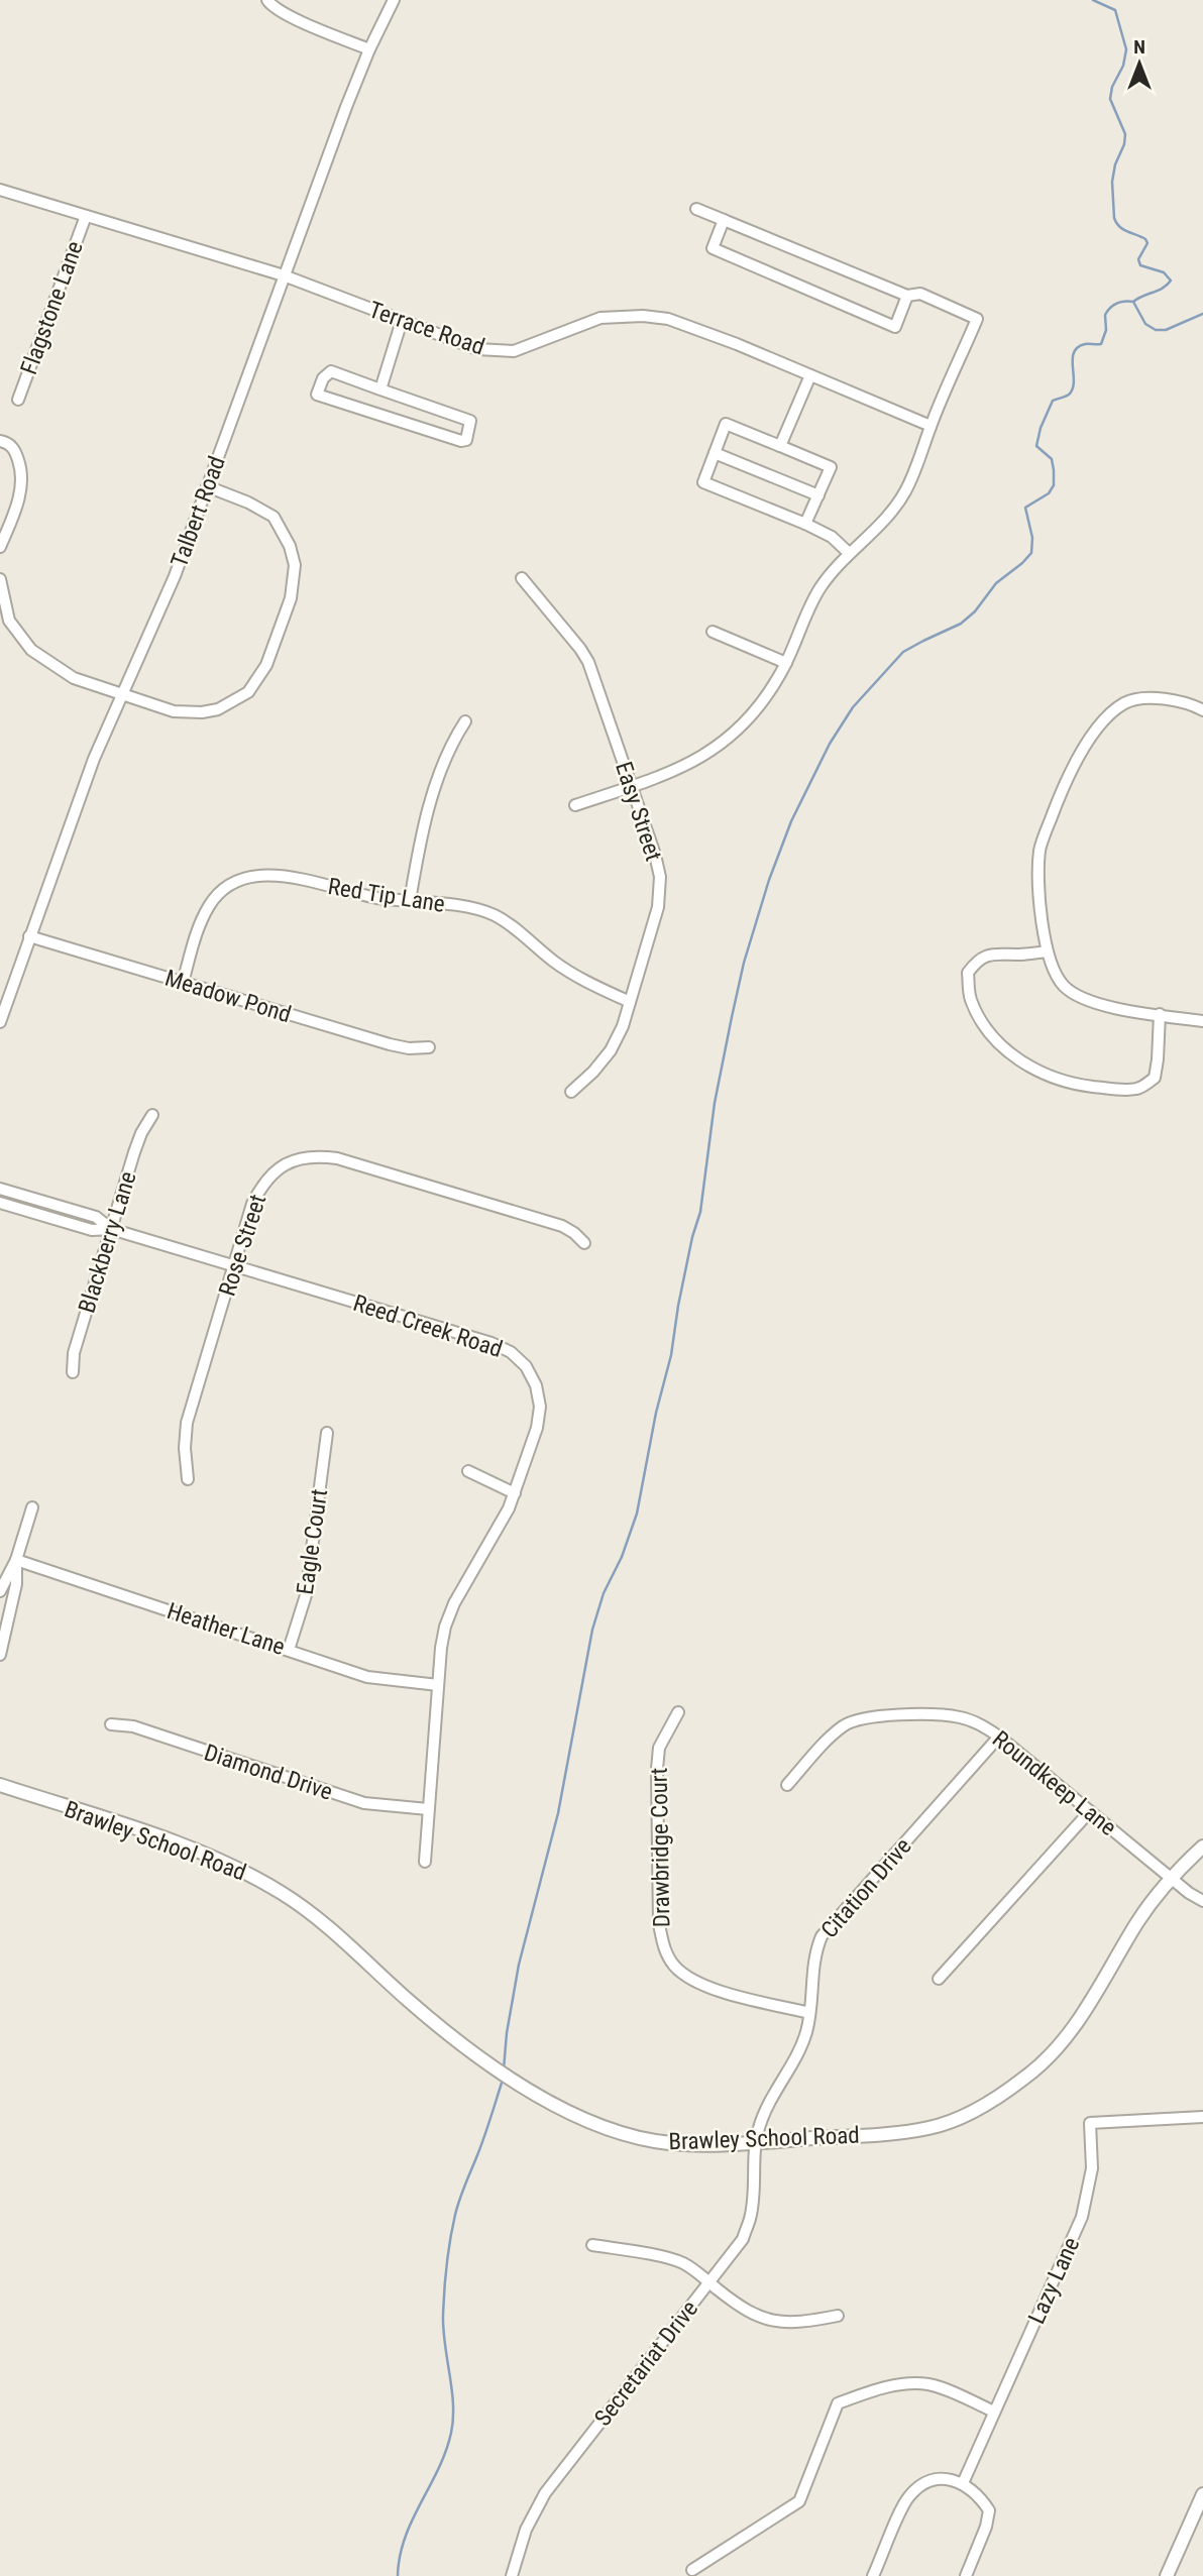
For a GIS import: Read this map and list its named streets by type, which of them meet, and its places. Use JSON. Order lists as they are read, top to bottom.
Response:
{
  "streets": {
    "main road": ["Brawley School Road"],
    "street": [
      "Flagstone Lane",
      "Terrace Road",
      "Talbert Road",
      "Easy Street",
      "Red Tip Lane",
      "Meadow Pond",
      "Blackberry Lane",
      "Rose Street",
      "Reed Creek Road",
      "Eagle Court",
      "Heather Lane",
      "Diamond Drive",
      "Roundkeep Lane",
      "Drawbridge Court",
      "Citation Drive",
      "Lazy Lane",
      "Secretariat Drive"
    ]
  },
  "crossings": [
    ["Flagstone Lane", "Terrace Road"],
    ["Terrace Road", "Talbert Road"],
    ["Talbert Road", "Meadow Pond"],
    ["Easy Street", "Red Tip Lane"],
    ["Red Tip Lane", "Meadow Pond"],
    ["Blackberry Lane", "Reed Creek Road"],
    ["Rose Street", "Reed Creek Road"],
    ["Reed Creek Road", "Heather Lane"],
    ["Reed Creek Road", "Diamond Drive"],
    ["Eagle Court", "Heather Lane"],
    ["Roundkeep Lane", "Brawley School Road"],
    ["Roundkeep Lane", "Citation Drive"],
    ["Brawley School Road", "Citation Drive"],
    ["Brawley School Road", "Secretariat Drive"],
    ["Drawbridge Court", "Citation Drive"],
    ["Citation Drive", "Secretariat Drive"]
  ],
  "north": "top"
}
